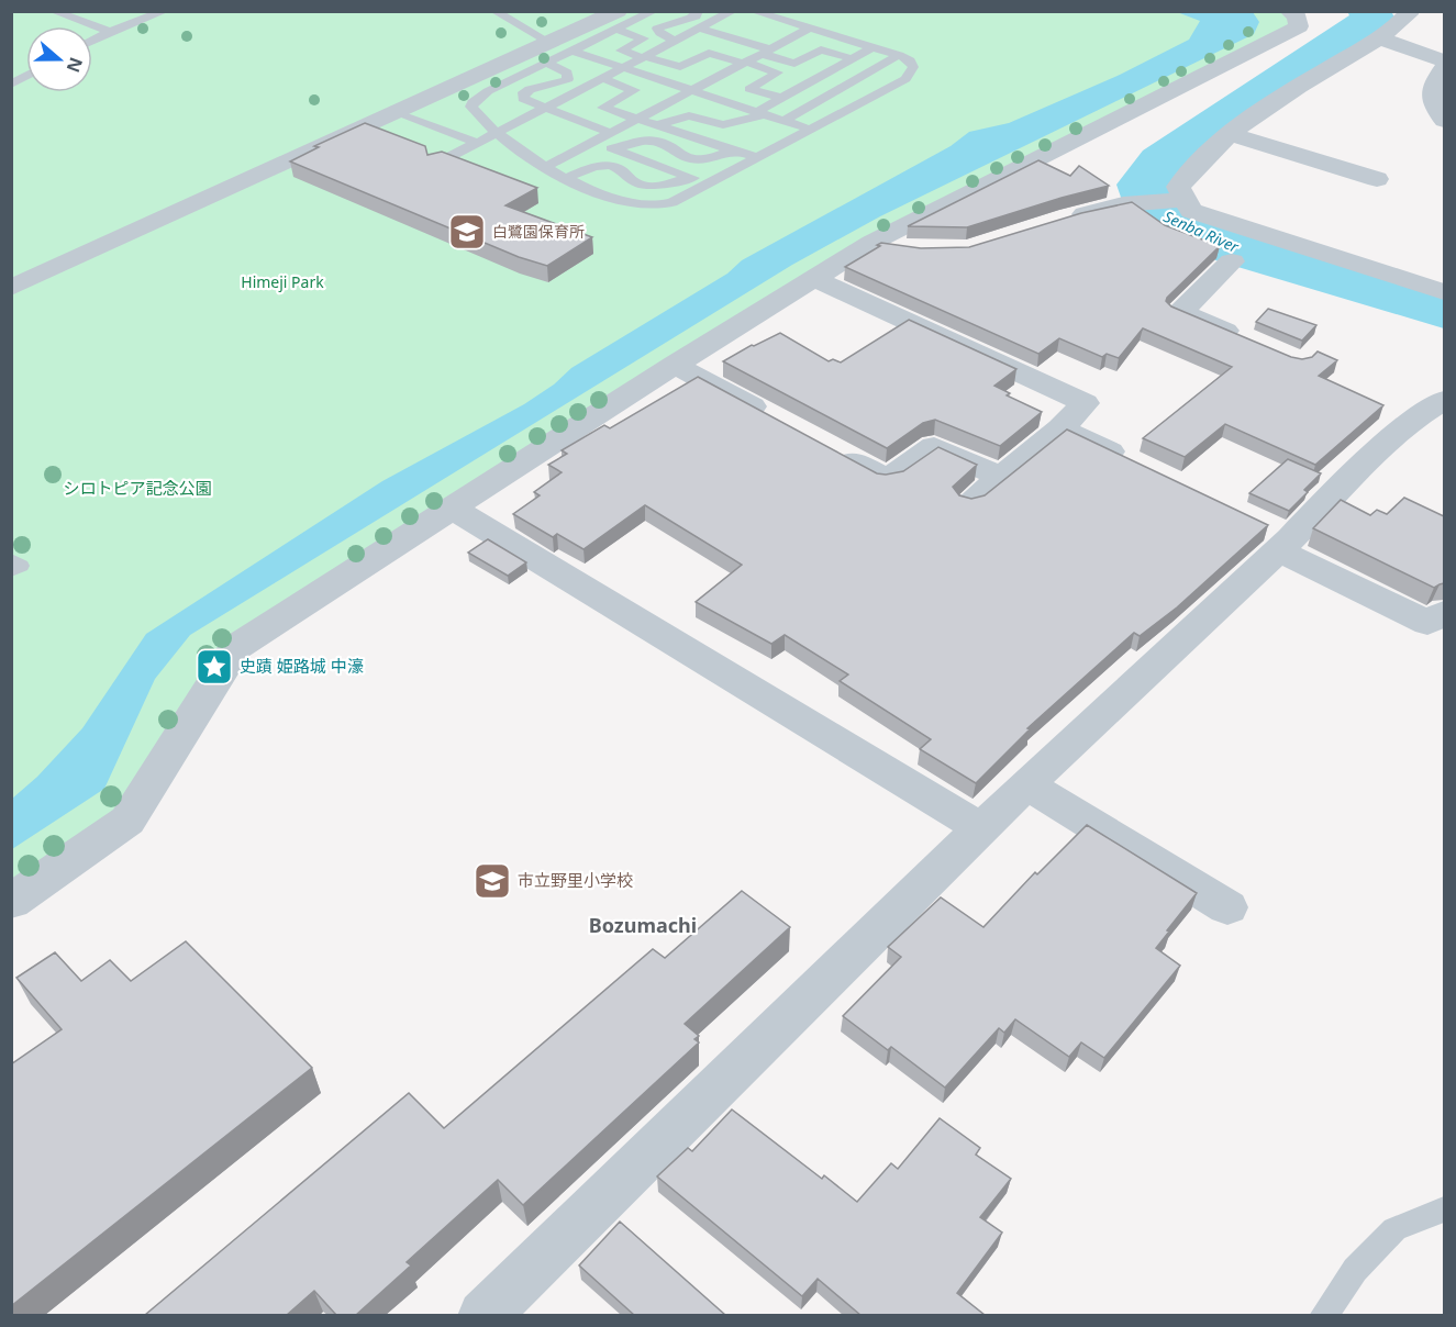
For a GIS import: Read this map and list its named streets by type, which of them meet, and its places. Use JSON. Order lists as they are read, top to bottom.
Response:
{
  "districts": ["Bozumachi"],
  "water": ["Senba River"],
  "parks": ["Himeji Park", "シロトピア記念公園"],
  "places": {
    "school or university": ["白鷺園保育所", "市立野里小学校"],
    "place": ["史蹟 姫路城 中濠"]
  },
  "north": "right"
}
